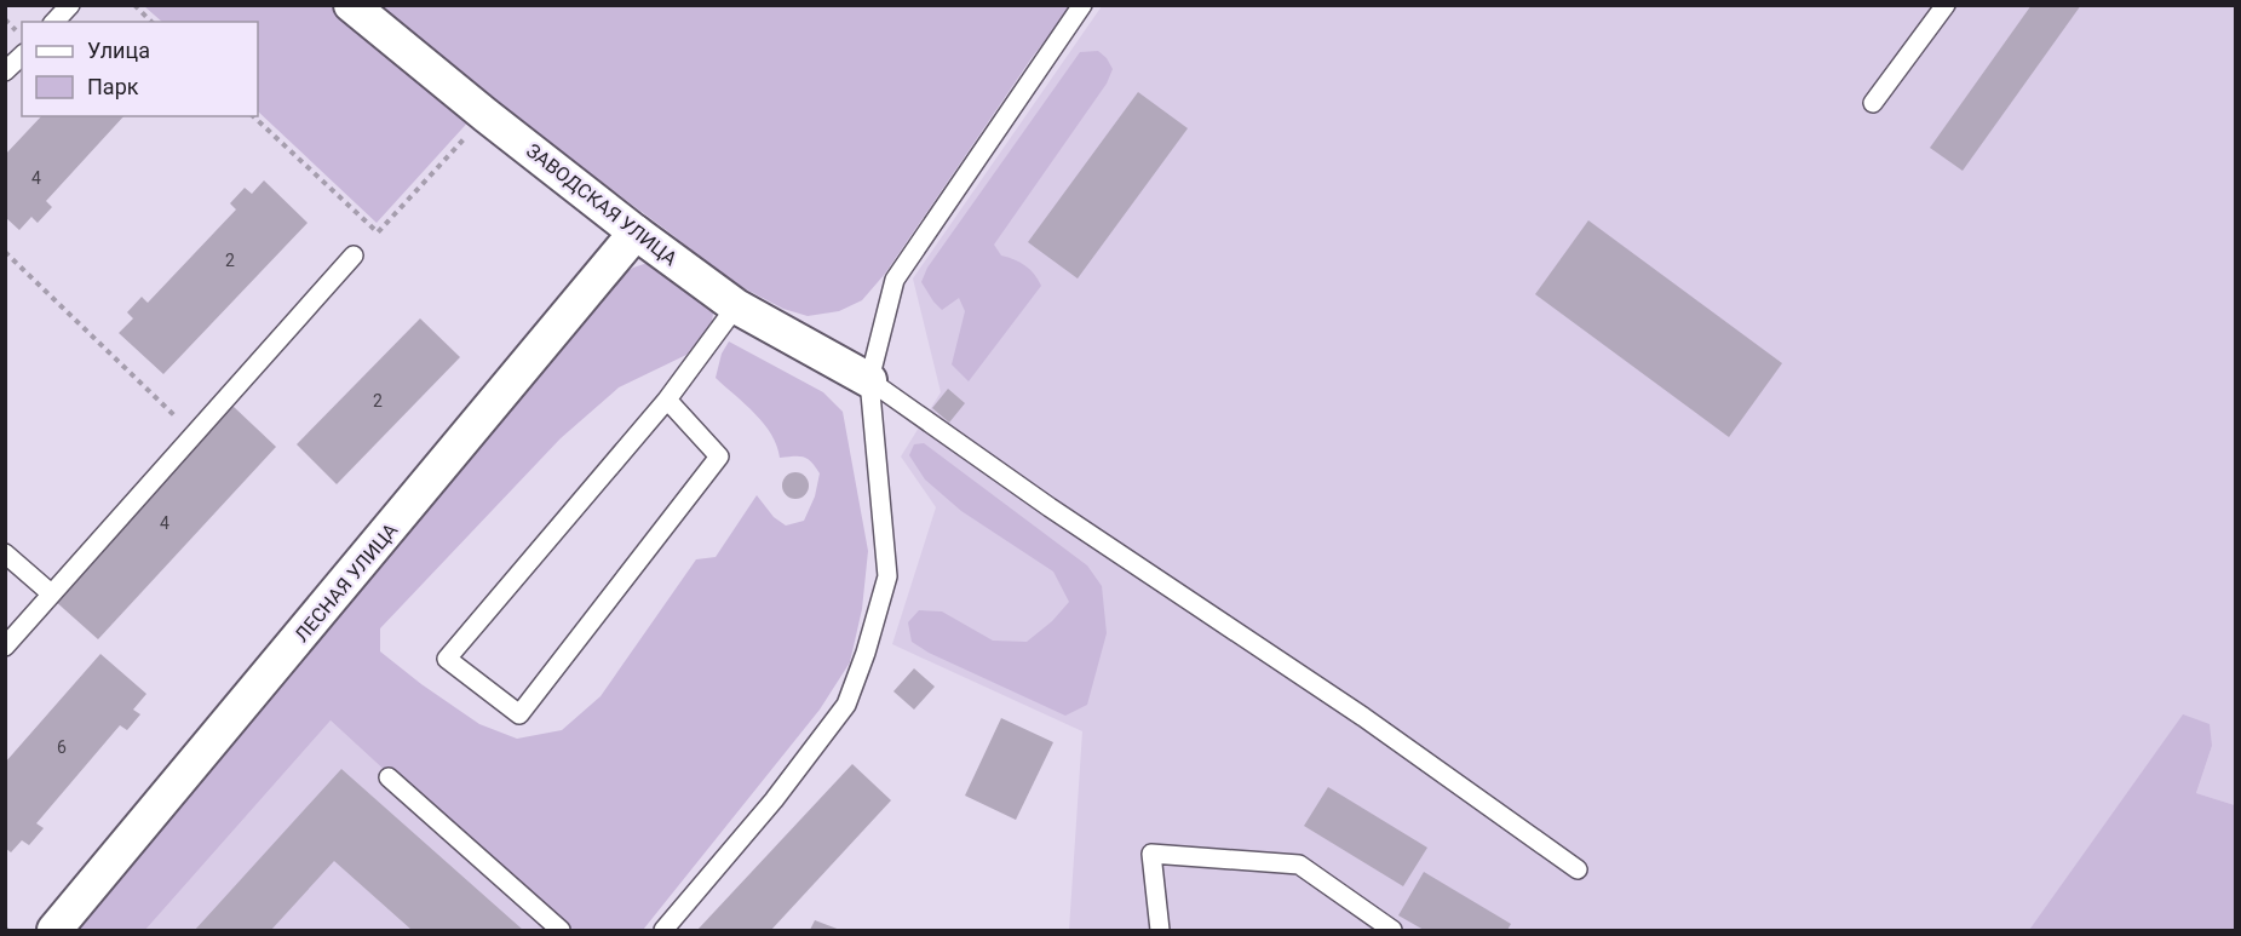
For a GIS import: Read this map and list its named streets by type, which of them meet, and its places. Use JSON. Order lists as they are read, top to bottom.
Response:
{
  "streets": {
    "street": ["ЗАВОДСКАЯ УЛИЦА", "ЛЕСНАЯ УЛИЦА"]
  },
  "crossings": [
    ["ЗАВОДСКАЯ УЛИЦА", "ЛЕСНАЯ УЛИЦА"]
  ],
  "house_numbers": [
    "4",
    "2",
    "2",
    "4",
    "6"
  ],
  "legend": ["Улица", "Парк"]
}
